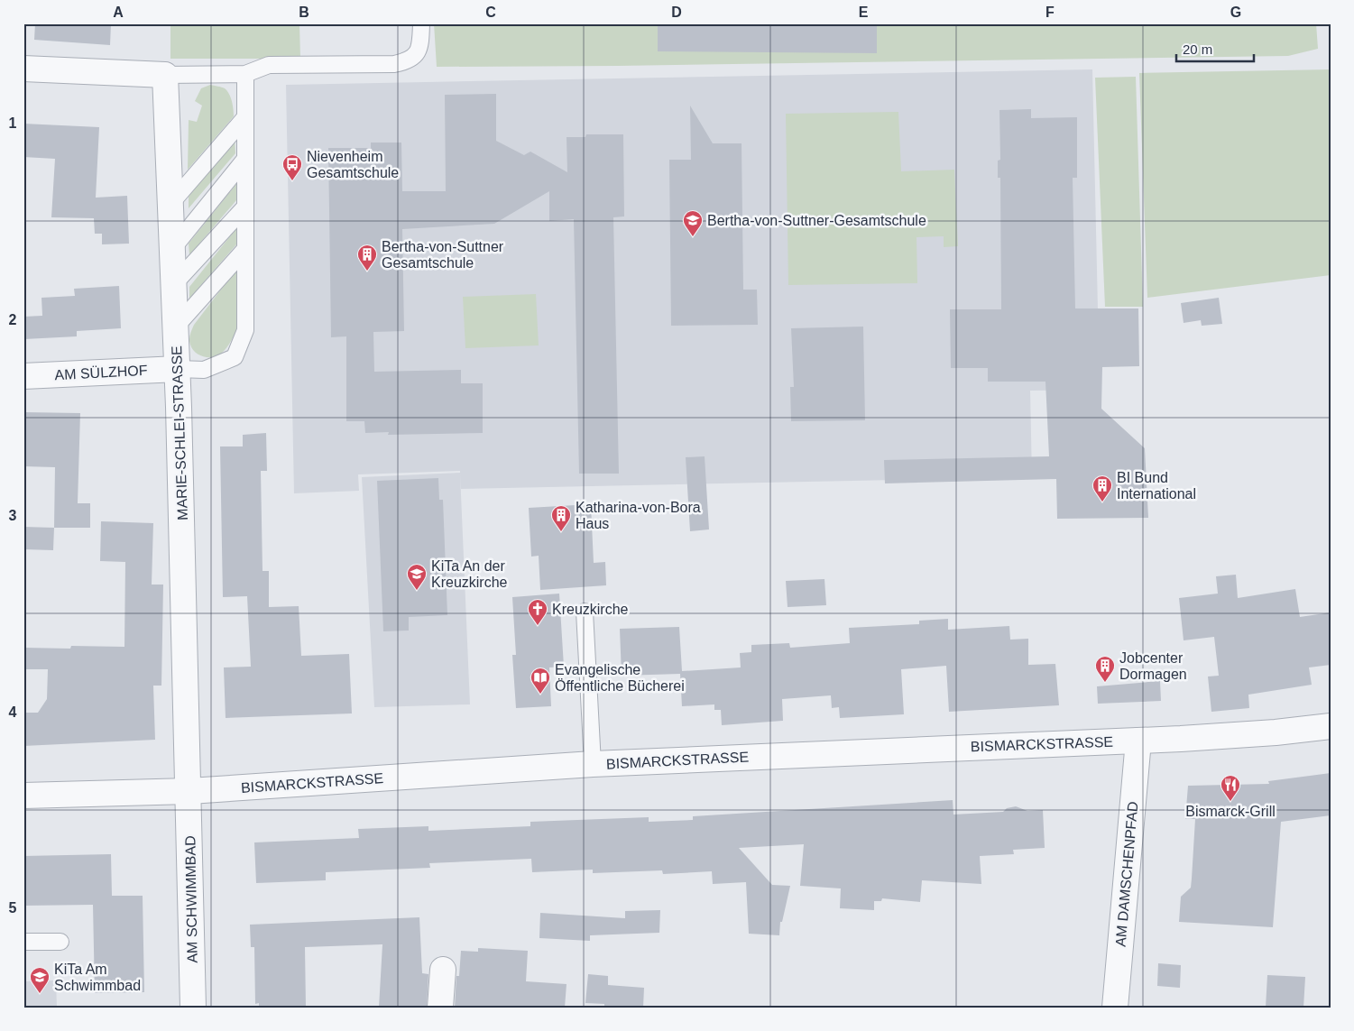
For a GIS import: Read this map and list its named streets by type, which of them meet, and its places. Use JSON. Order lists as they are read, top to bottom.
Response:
{
  "streets": {
    "street": [
      "AM SÜLZHOF",
      "MARIE-SCHLEI-STRASSE",
      "BISMARCKSTRASSE",
      "AM DAMSCHENPFAD",
      "AM SCHWIMMBAD"
    ]
  },
  "crossings": [
    ["AM SÜLZHOF", "MARIE-SCHLEI-STRASSE"],
    ["MARIE-SCHLEI-STRASSE", "BISMARCKSTRASSE"],
    ["MARIE-SCHLEI-STRASSE", "AM SCHWIMMBAD"],
    ["BISMARCKSTRASSE", "AM DAMSCHENPFAD"],
    ["BISMARCKSTRASSE", "AM SCHWIMMBAD"]
  ],
  "places": {
    "bus stop": ["Nievenheim Gesamtschule"],
    "school or university": ["Bertha-von-Suttner-Gesamtschule", "KiTa An der Kreuzkirche", "KiTa Am Schwimmbad"],
    "building": [
      "Bertha-von-Suttner Gesamtschule",
      "BI Bund International",
      "Katharina-von-Bora Haus",
      "Jobcenter Dormagen"
    ],
    "church": ["Kreuzkirche"],
    "library": ["Evangelische Öffentliche Bücherei"],
    "restaurant": ["Bismarck-Grill"]
  },
  "scale_bar": "20 m",
  "grid": {
    "columns": [
      "A",
      "B",
      "C",
      "D",
      "E",
      "F",
      "G"
    ],
    "rows": [
      "1",
      "2",
      "3",
      "4",
      "5"
    ]
  }
}
